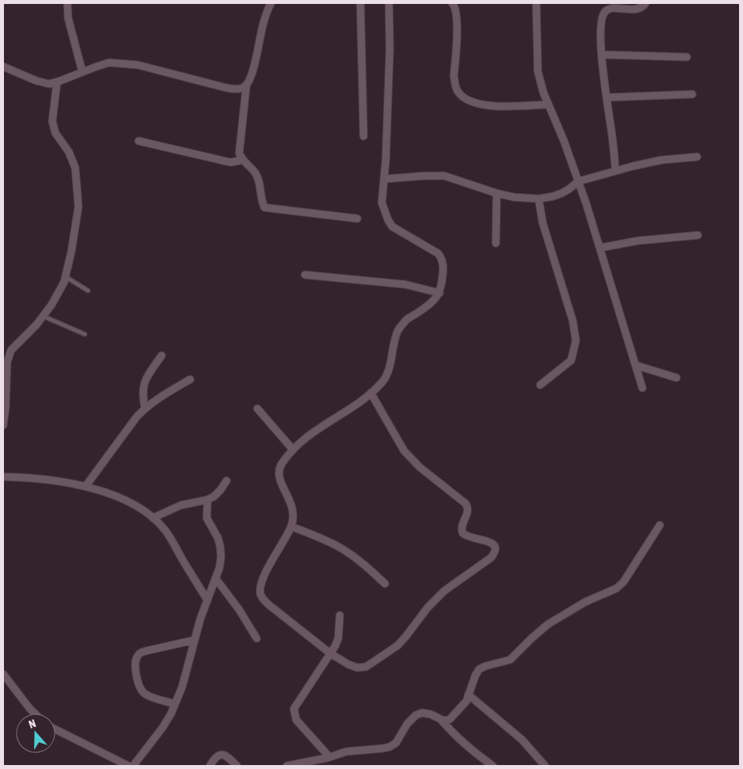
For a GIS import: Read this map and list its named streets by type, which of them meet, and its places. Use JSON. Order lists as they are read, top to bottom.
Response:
{
  "north": "top"
}
